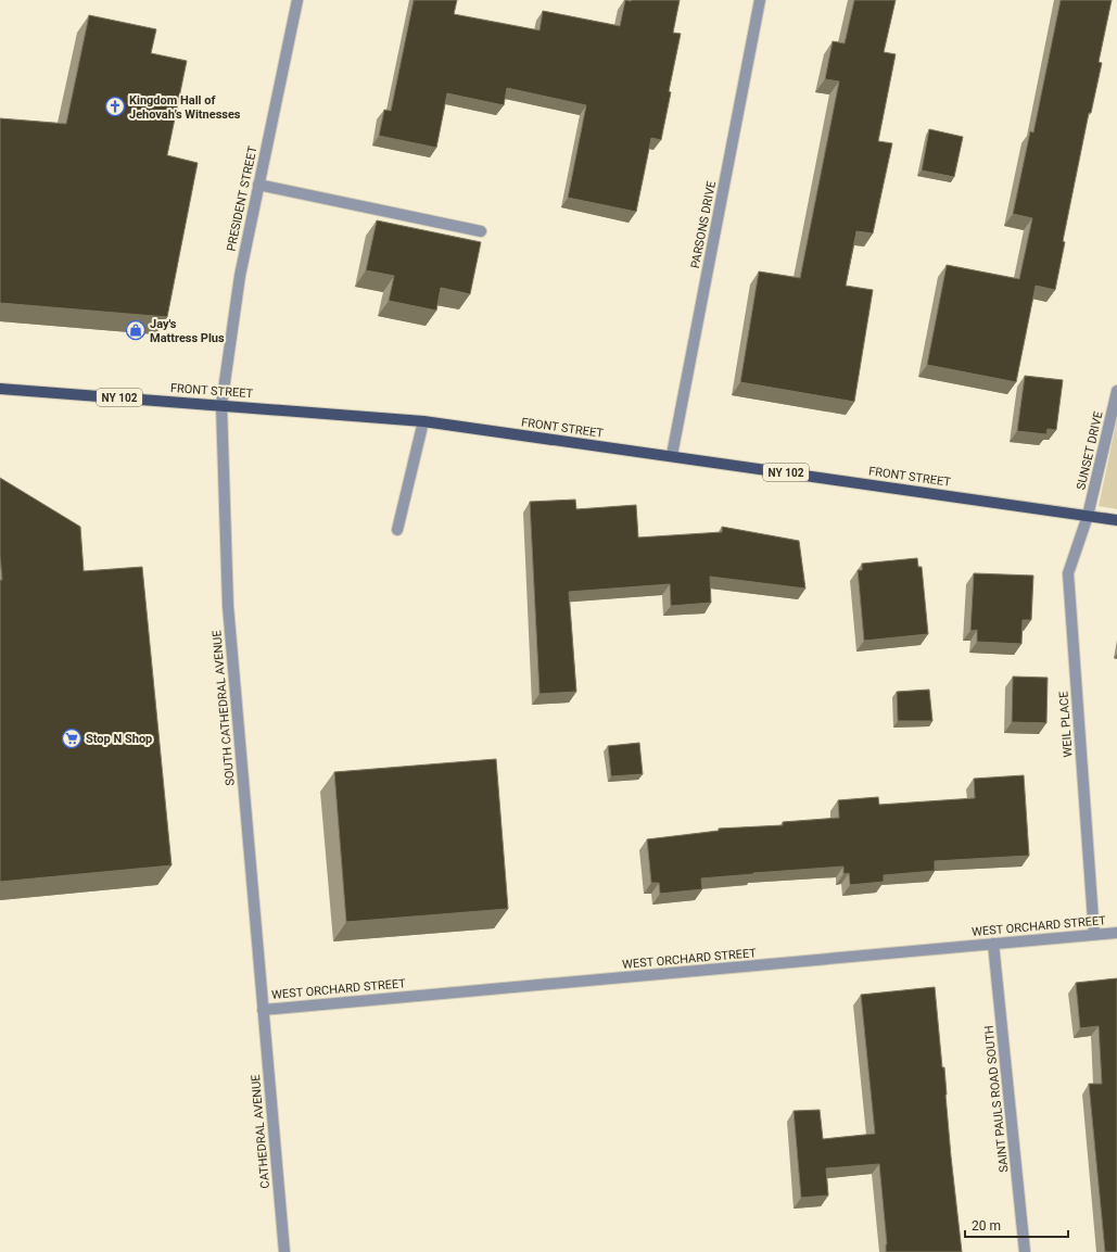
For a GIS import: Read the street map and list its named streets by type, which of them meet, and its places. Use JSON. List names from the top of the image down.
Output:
{
  "streets": {
    "main road": ["FRONT STREET", "NY 102"],
    "street": [
      "PRESIDENT STREET",
      "PARSONS DRIVE",
      "SUNSET DRIVE",
      "SOUTH CATHEDRAL AVENUE",
      "WEIL PLACE",
      "WEST ORCHARD STREET",
      "SAINT PAULS ROAD SOUTH",
      "CATHEDRAL AVENUE"
    ]
  },
  "crossings": [
    ["PRESIDENT STREET", "FRONT STREET"],
    ["PRESIDENT STREET", "SOUTH CATHEDRAL AVENUE"],
    ["PARSONS DRIVE", "FRONT STREET"],
    ["FRONT STREET", "SUNSET DRIVE"],
    ["FRONT STREET", "SOUTH CATHEDRAL AVENUE"],
    ["FRONT STREET", "WEIL PLACE"],
    ["SUNSET DRIVE", "WEIL PLACE"],
    ["SOUTH CATHEDRAL AVENUE", "WEST ORCHARD STREET"],
    ["SOUTH CATHEDRAL AVENUE", "CATHEDRAL AVENUE"],
    ["WEIL PLACE", "WEST ORCHARD STREET"],
    ["WEST ORCHARD STREET", "SAINT PAULS ROAD SOUTH"],
    ["WEST ORCHARD STREET", "CATHEDRAL AVENUE"]
  ],
  "places": {
    "church": ["Kingdom Hall of Jehovah’s Witnesses"],
    "shop": ["Jay's Mattress Plus"],
    "supermarket": ["Stop N Shop"]
  },
  "scale_bar": "20 m"
}
